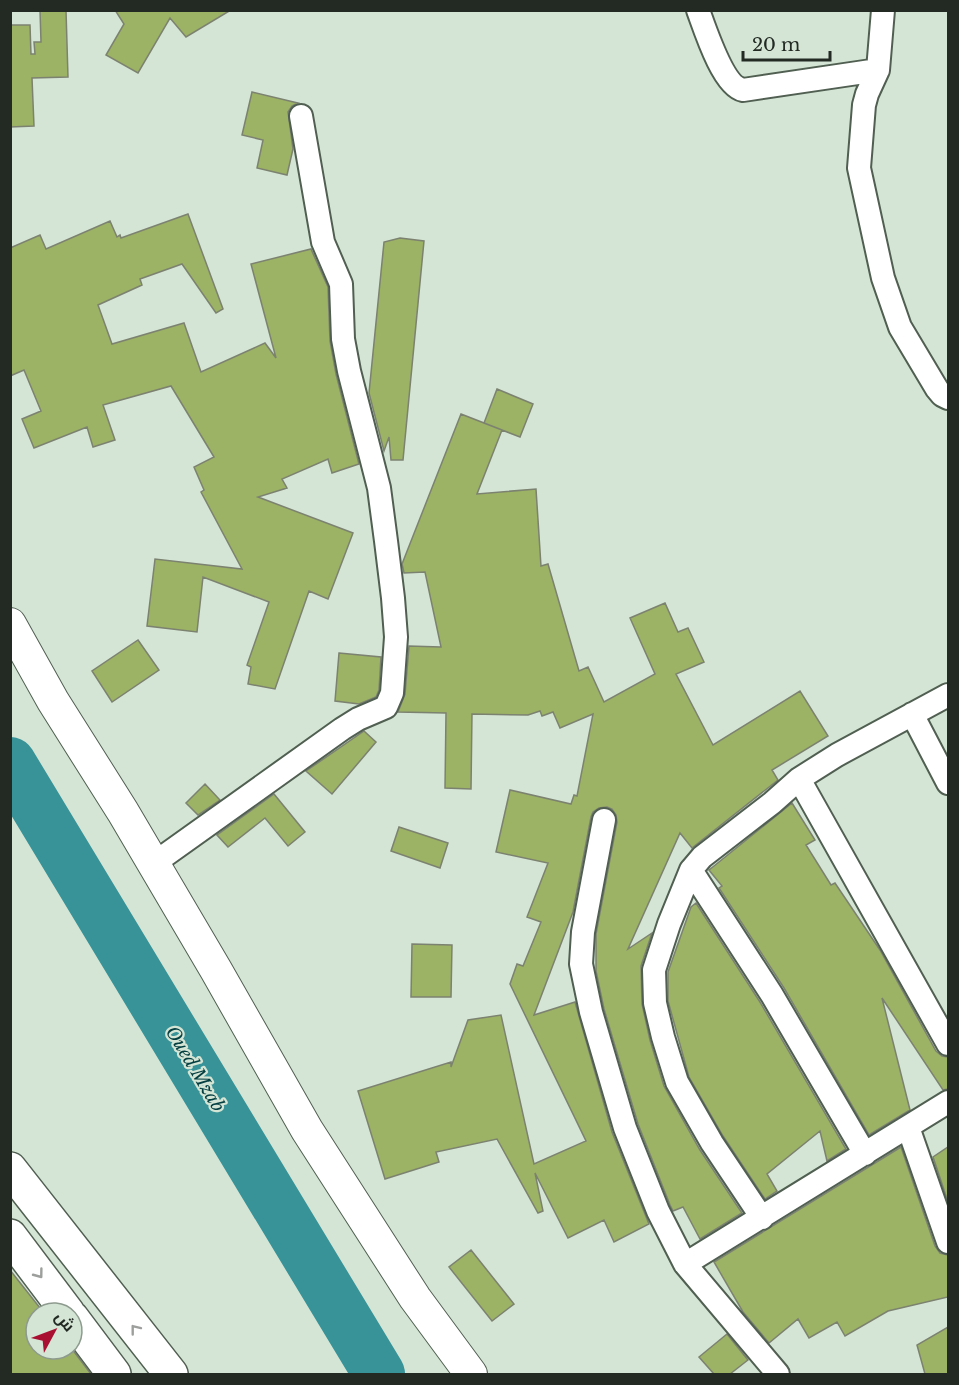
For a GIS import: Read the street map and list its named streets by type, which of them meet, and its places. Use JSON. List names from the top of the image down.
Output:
{
  "water": ["Oued Mzab"],
  "scale_bar": "20 m",
  "north": "top right"
}
